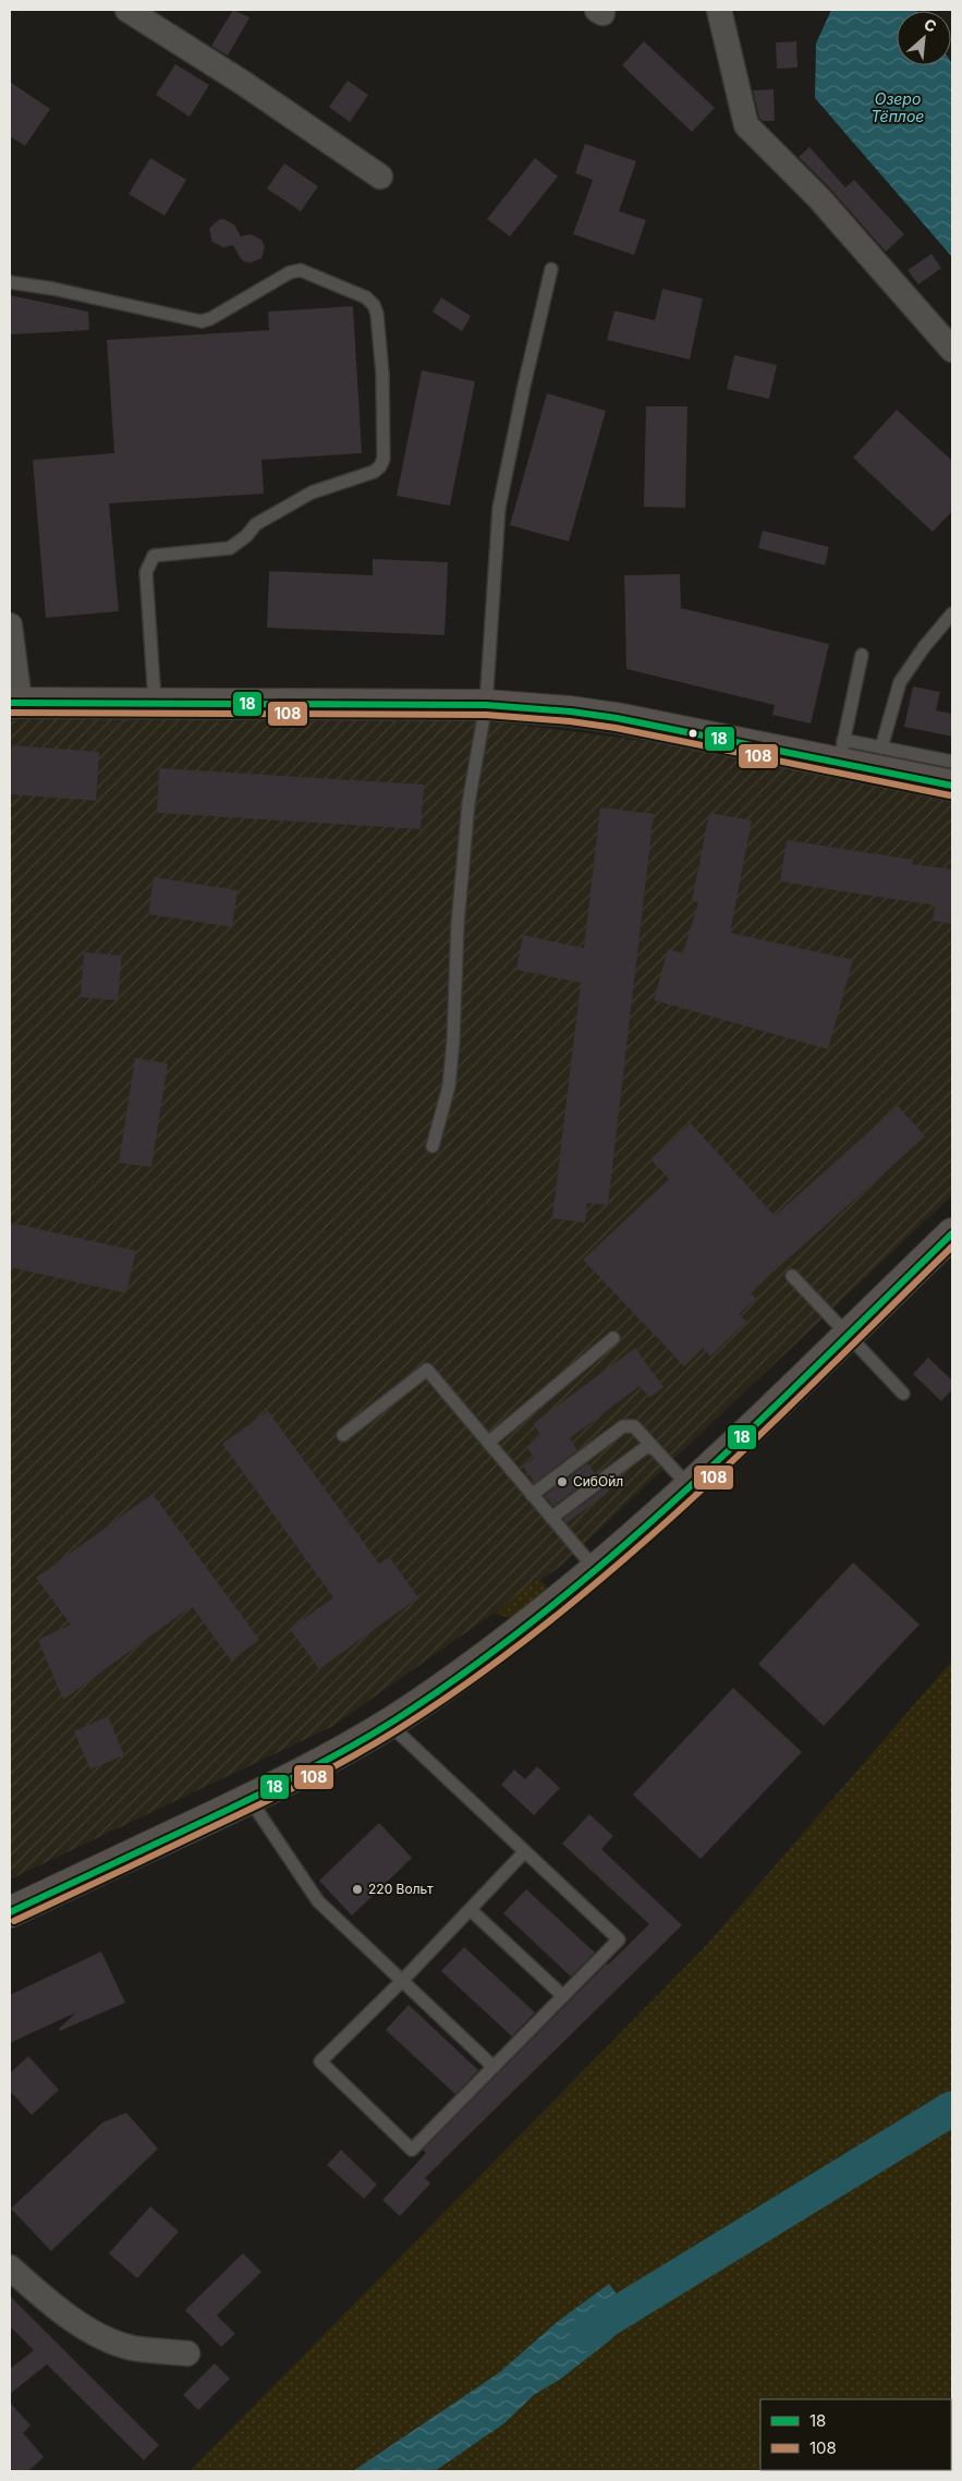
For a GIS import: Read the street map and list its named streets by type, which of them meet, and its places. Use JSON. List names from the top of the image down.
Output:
{
  "water": ["Озеро Тёплое"],
  "places": ["СибОйл", "220 Вольт"],
  "lines": ["transit line 18", "transit line 108"],
  "legend": ["18", "108"],
  "north": "top right"
}
